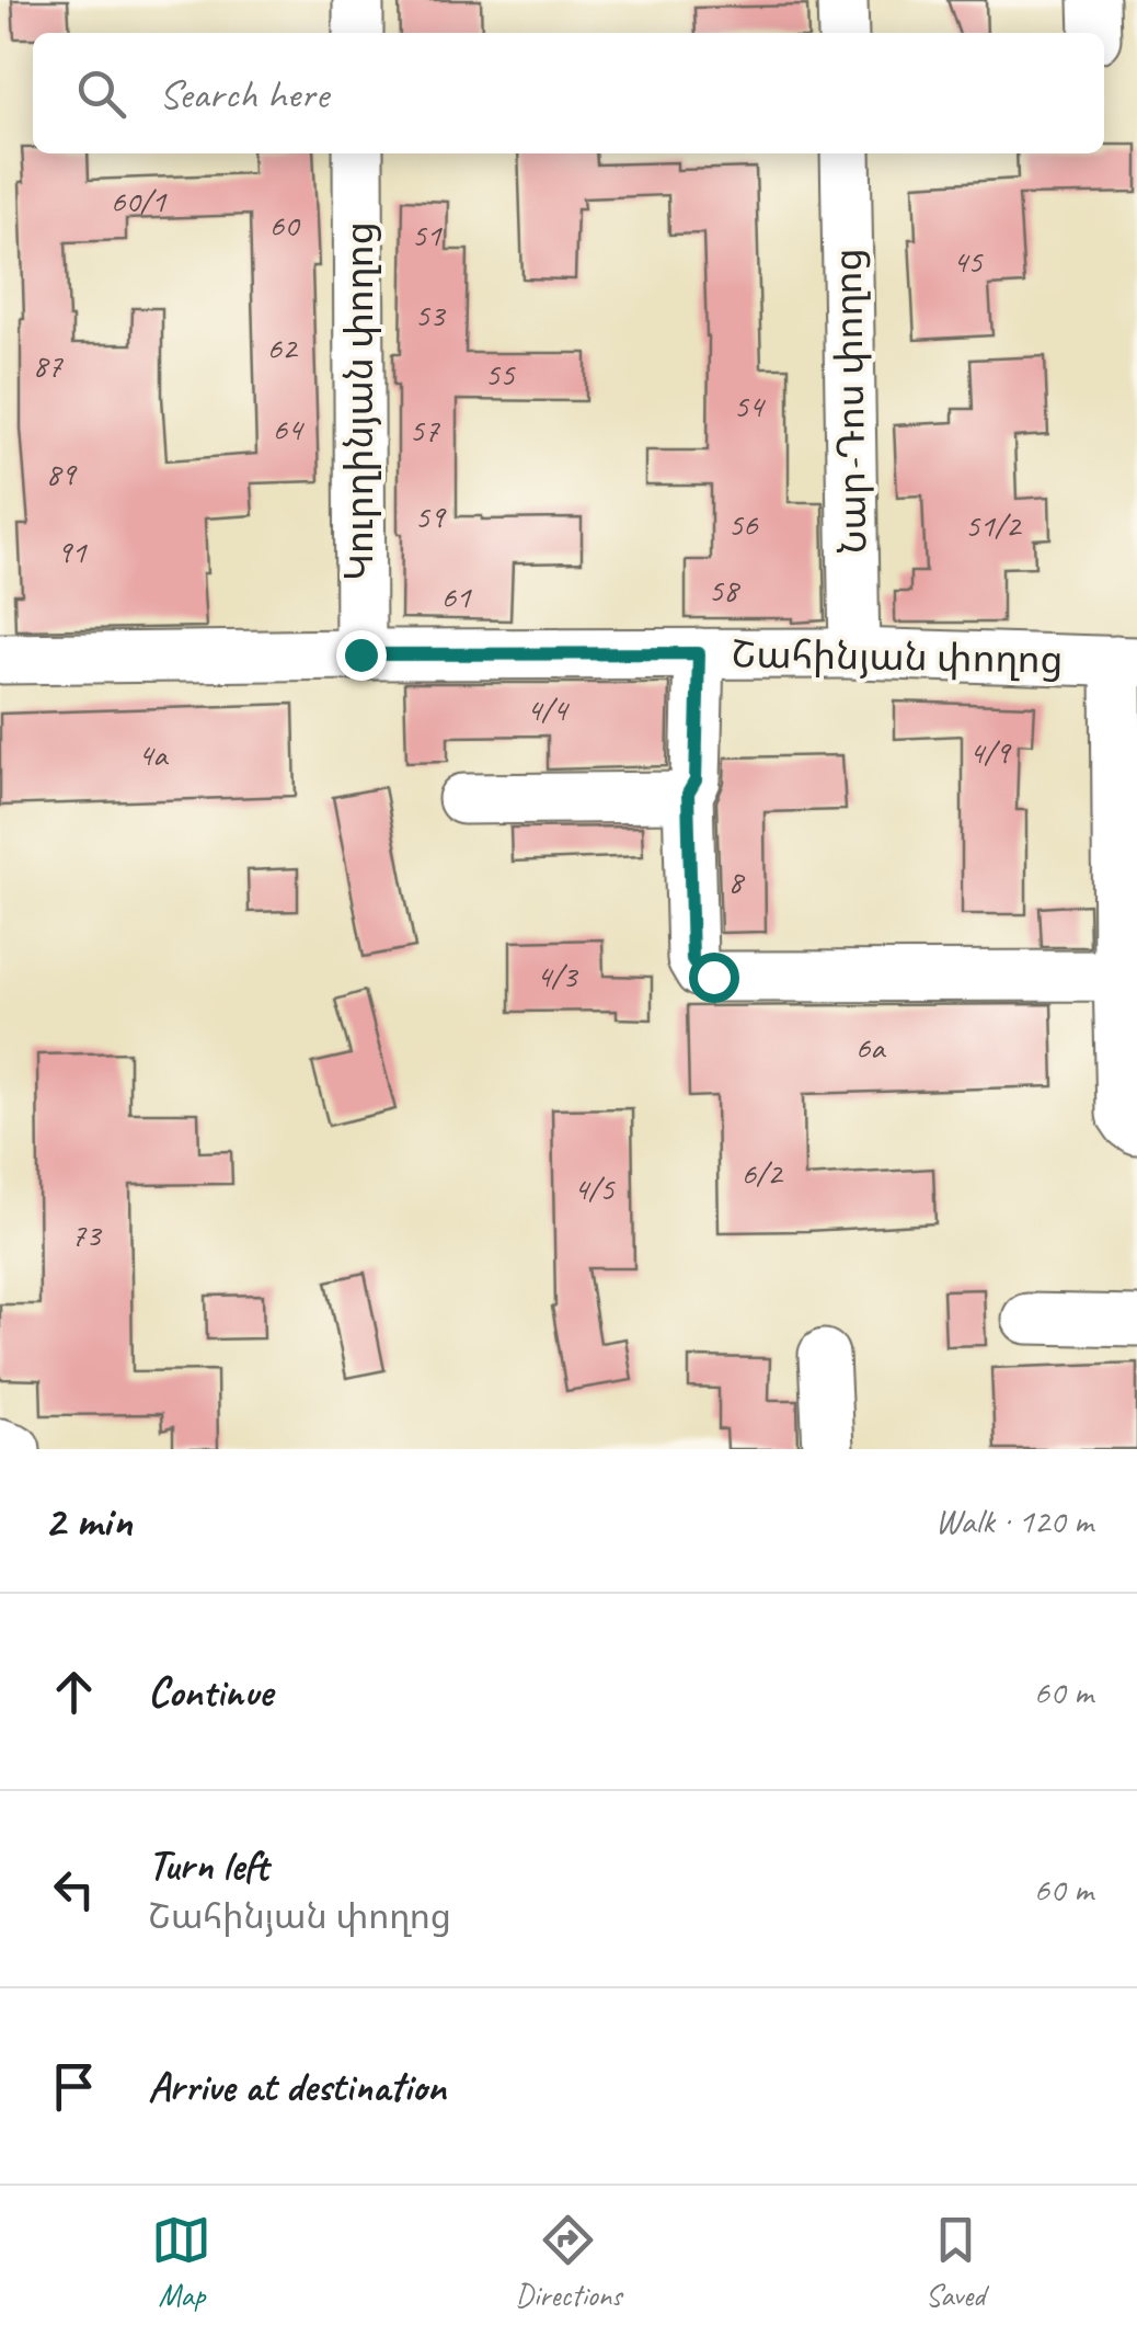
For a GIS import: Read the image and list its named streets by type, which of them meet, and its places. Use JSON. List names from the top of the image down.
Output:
{
  "streets": {
    "street": ["Կուրղինյան փողոց", "Նար-Դոս փողոց", "Շահինյան փողոց"]
  },
  "crossings": [
    ["Կուրղինյան փողոց", "Շահինյան փողոց"],
    ["Նար-Դոս փողոց", "Շահինյան փողոց"]
  ],
  "house_numbers": [
    "60/1",
    "60",
    "51",
    "45",
    "53",
    "62",
    "87",
    "55",
    "54",
    "64",
    "57",
    "89",
    "59",
    "56",
    "51/2",
    "91",
    "58",
    "61",
    "4/4",
    "4/9",
    "4a",
    "8",
    "4/3",
    "6a",
    "6/2",
    "4/5",
    "73"
  ],
  "page": {
    "search": "Search here",
    "heading": ["2 min", "Walk · 120 m"],
    "list": [
      ["Continue", "60 m"],
      ["Turn left", "Շահինյան փողոց", "60 m"],
      "Arrive at destination"
    ],
    "nav": ["Map", "Directions", "Saved"]
  }
}
